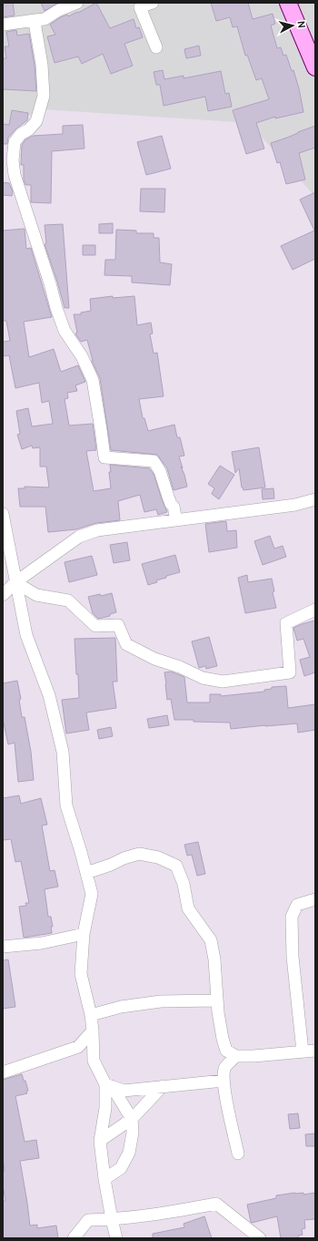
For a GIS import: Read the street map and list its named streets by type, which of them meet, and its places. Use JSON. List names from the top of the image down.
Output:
{
  "north": "right"
}
